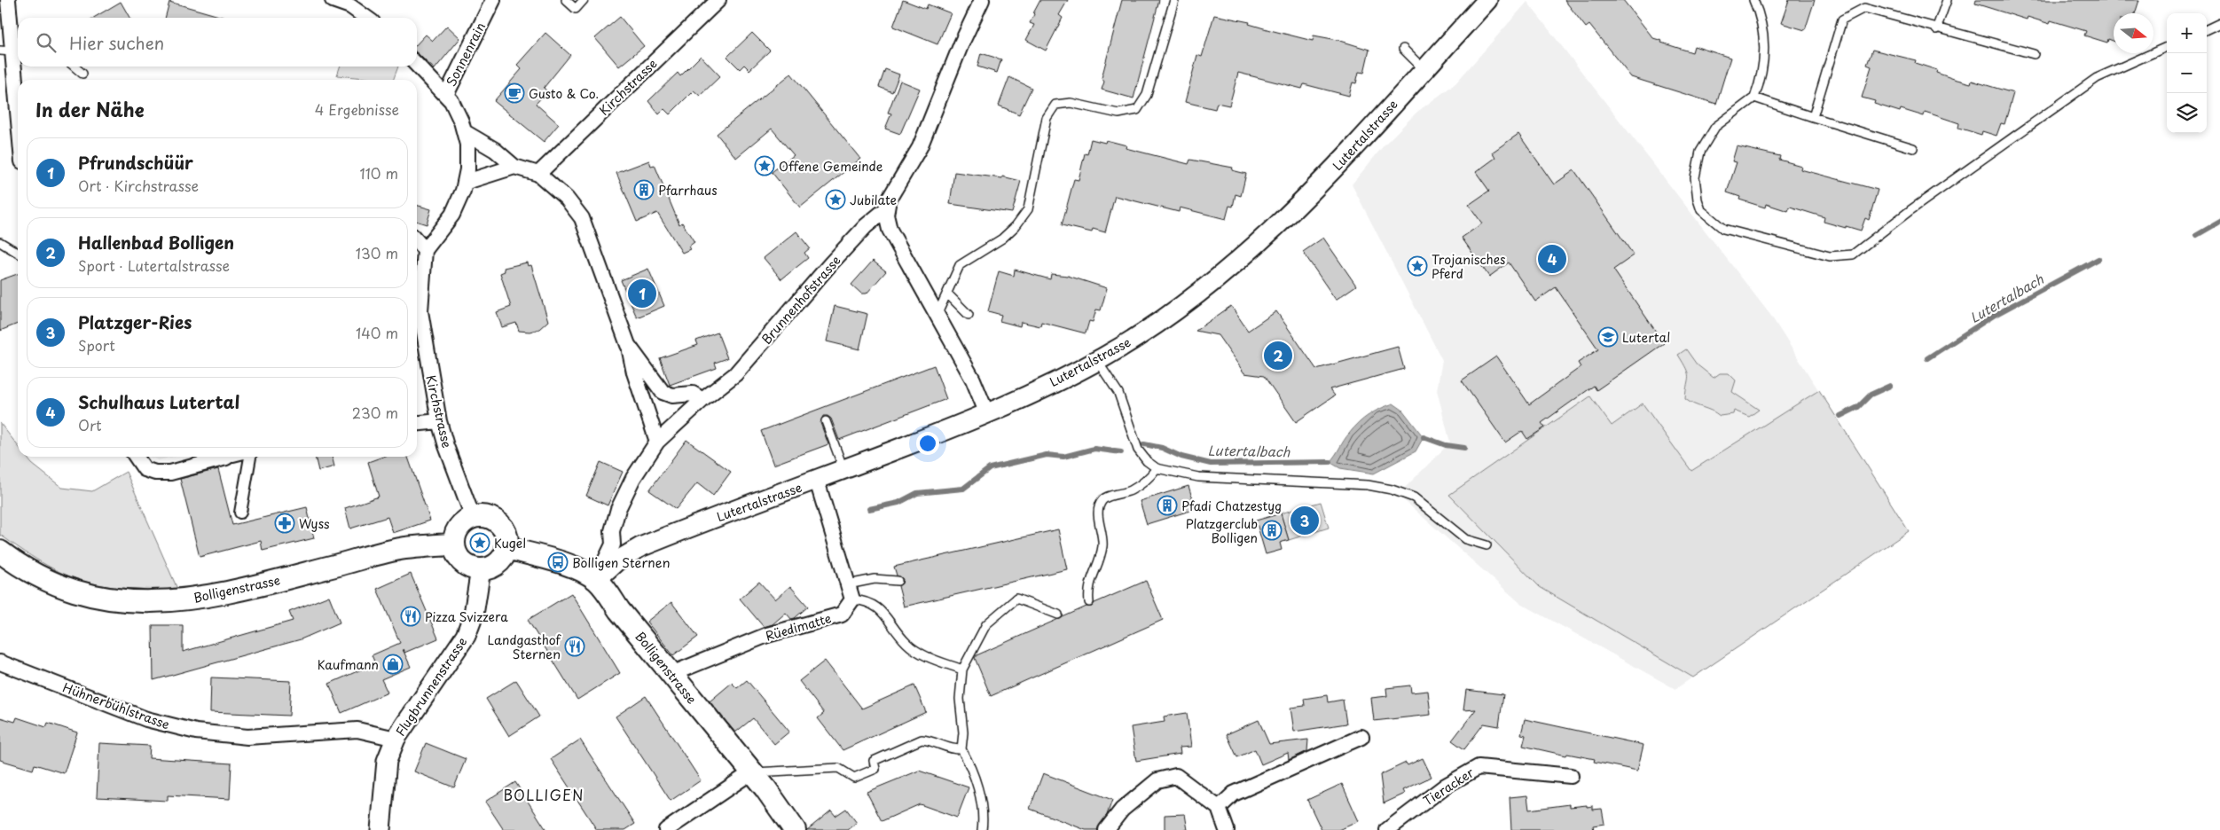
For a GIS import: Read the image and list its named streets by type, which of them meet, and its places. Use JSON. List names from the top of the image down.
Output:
{
  "streets": {
    "main road": ["Bolligenstrasse"],
    "street": [
      "Sonnenrain",
      "Kirchstrasse",
      "Lutertalstrasse",
      "Brunnenhofstrasse",
      "Rüedimatte",
      "Flugbrunnenstrasse",
      "Hühnerbühlstrasse",
      "Tieracker"
    ]
  },
  "crossings": [
    ["Kirchstrasse", "Bolligenstrasse"],
    ["Kirchstrasse", "Flugbrunnenstrasse"],
    ["Lutertalstrasse", "Brunnenhofstrasse"],
    ["Lutertalstrasse", "Bolligenstrasse"],
    ["Brunnenhofstrasse", "Bolligenstrasse"],
    ["Bolligenstrasse", "Rüedimatte"],
    ["Bolligenstrasse", "Flugbrunnenstrasse"],
    ["Flugbrunnenstrasse", "Hühnerbühlstrasse"]
  ],
  "districts": ["BOLLIGEN"],
  "water": ["Lutertalbach"],
  "places": {
    "cafe": ["Gusto & Co."],
    "place": [
      "Offene Gemeinde",
      "Jubilate",
      "Trojanisches Pferd",
      "Kugel"
    ],
    "building": ["Pfarrhaus", "Pfadi Chatzestyg", "Platzgerclub Bolligen"],
    "school or university": ["Lutertal"],
    "pharmacy": ["Wyss"],
    "bus stop": ["Bolligen Sternen"],
    "restaurant": ["Pizza Svizzera", "Landgasthof Sternen"],
    "shop": ["Kaufmann"]
  },
  "north": "right",
  "page": {
    "map_buttons": ["+", "−"],
    "search": "Hier suchen",
    "heading": ["In der Nähe", "4 Ergebnisse"],
    "list": [
      {
        "mark": "1",
        "name": "Pfrundschüür",
        "note": "Ort · Kirchstrasse",
        "value": "110 m"
      },
      {
        "mark": "2",
        "name": "Hallenbad Bolligen",
        "note": "Sport · Lutertalstrasse",
        "value": "130 m"
      },
      {
        "mark": "3",
        "name": "Platzger-Ries",
        "note": "Sport",
        "value": "140 m"
      },
      {
        "mark": "4",
        "name": "Schulhaus Lutertal",
        "note": "Ort",
        "value": "230 m"
      }
    ],
    "pins": [
      "4",
      "1",
      "2",
      "3"
    ]
  }
}
